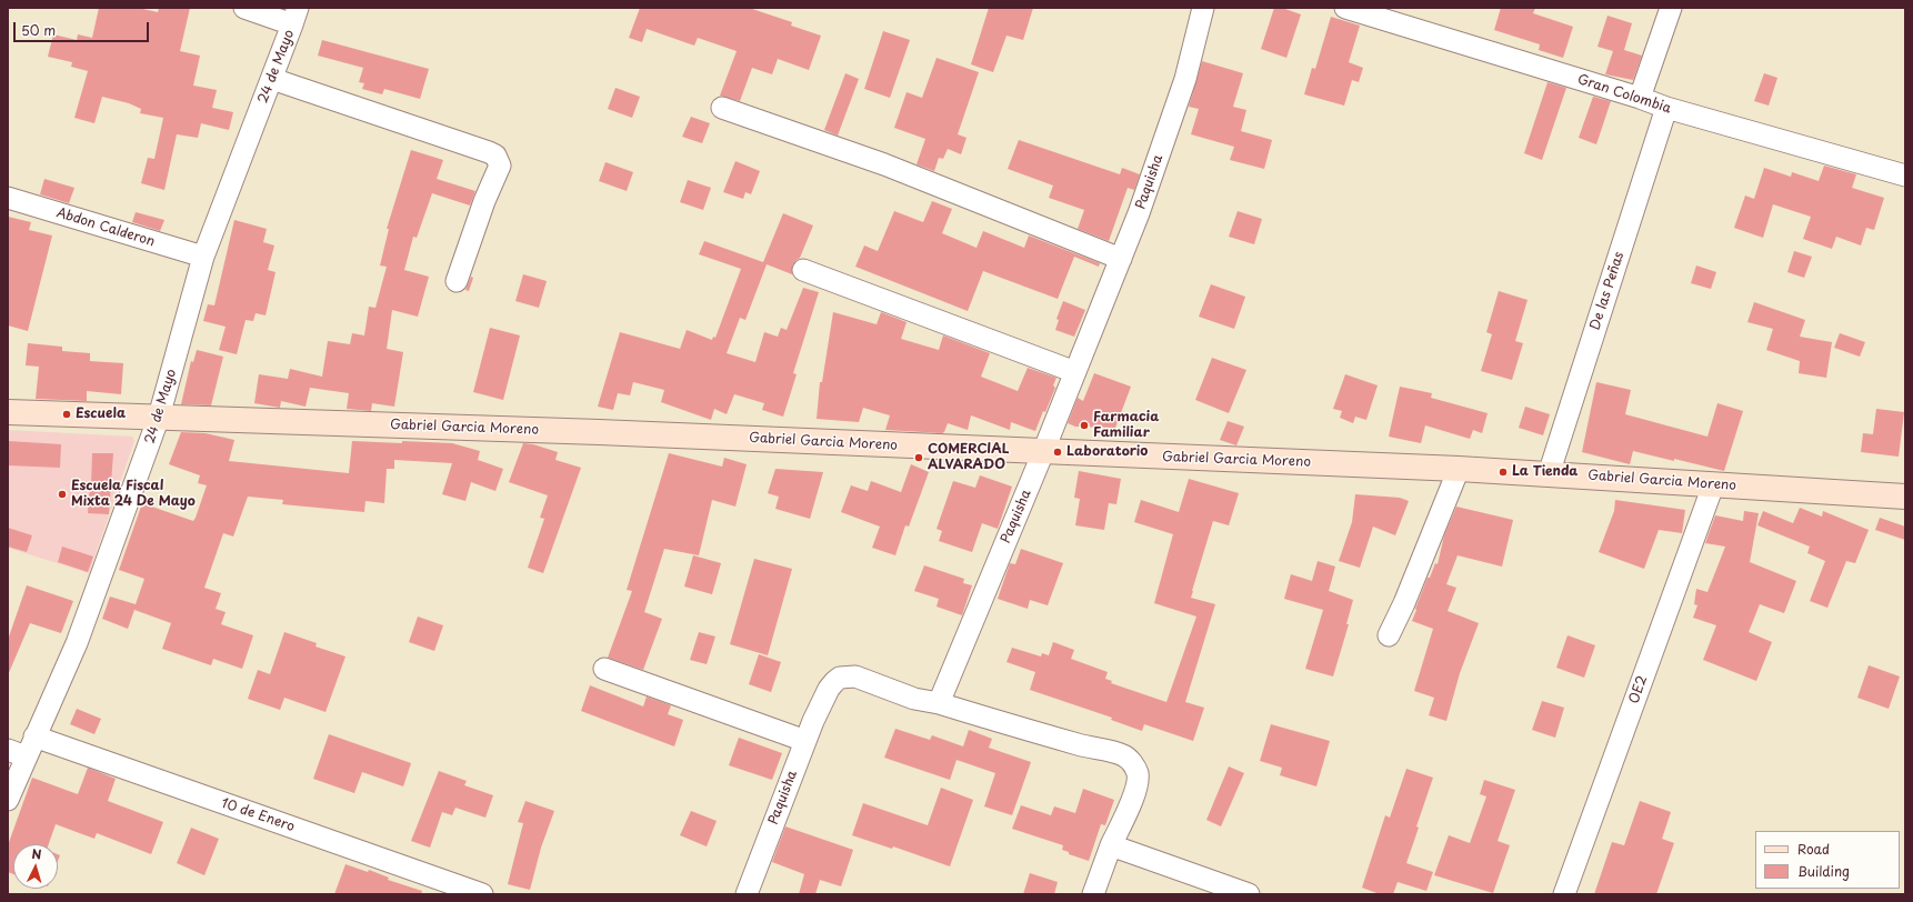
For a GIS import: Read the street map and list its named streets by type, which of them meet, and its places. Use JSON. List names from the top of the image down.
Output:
{
  "streets": {
    "street": [
      "24 de Mayo",
      "Gran Colombia",
      "Paquisha",
      "Abdon Calderon",
      "De las Peñas",
      "Gabriel Garcia Moreno",
      "OE2",
      "10 de Enero"
    ]
  },
  "crossings": [
    ["24 de Mayo", "Abdon Calderon"],
    ["24 de Mayo", "Gabriel Garcia Moreno"],
    ["24 de Mayo", "10 de Enero"],
    ["Gran Colombia", "De las Peñas"],
    ["Paquisha", "Gabriel Garcia Moreno"],
    ["De las Peñas", "Gabriel Garcia Moreno"],
    ["Gabriel Garcia Moreno", "OE2"]
  ],
  "places": [
    "Escuela",
    "Farmacia Familiar",
    "Laboratorio",
    "COMERCIAL ALVARADO",
    "La Tienda",
    "Escuela Fiscal Mixta 24 De Mayo"
  ],
  "legend": ["Road", "Building"],
  "scale_bar": "50 m",
  "north": "top"
}
